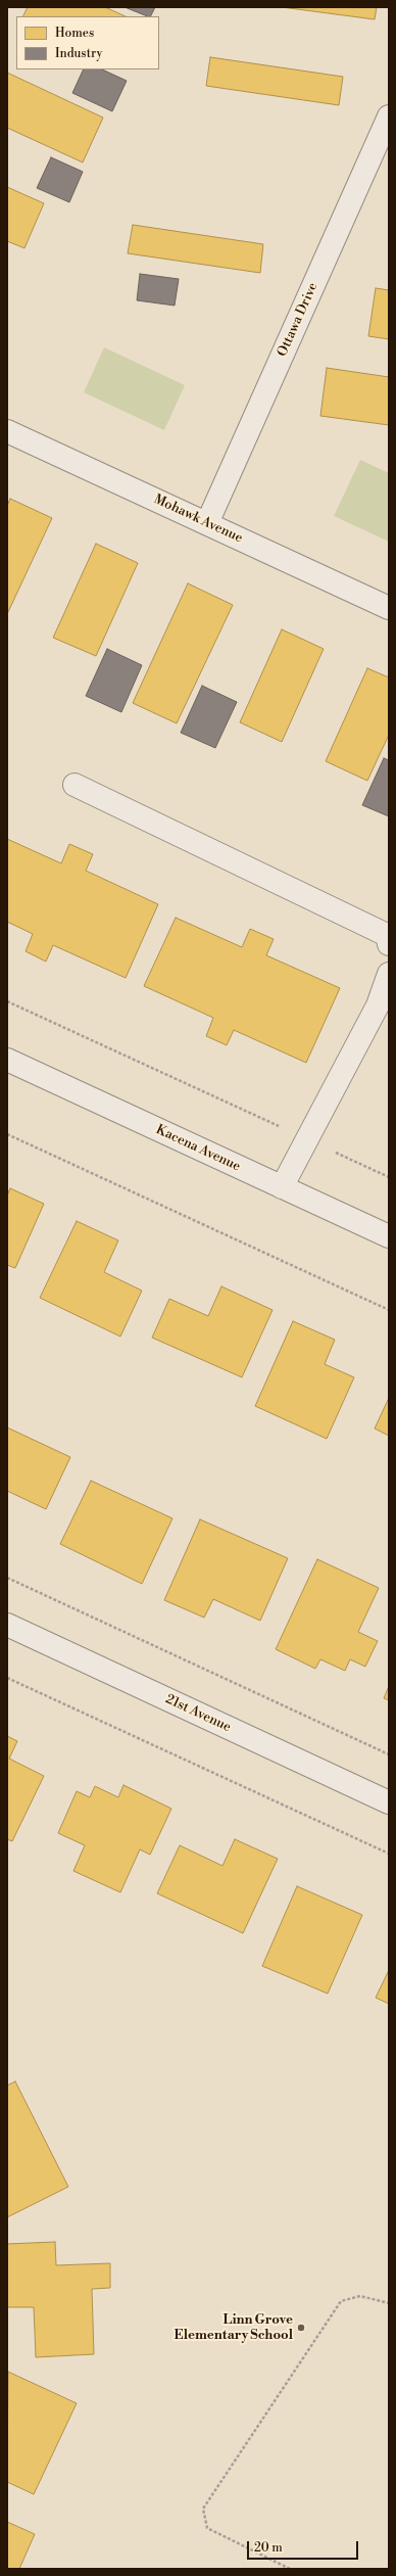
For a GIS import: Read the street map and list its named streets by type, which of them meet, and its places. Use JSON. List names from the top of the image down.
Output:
{
  "streets": {
    "street": [
      "Ottawa Drive",
      "Mohawk Avenue",
      "Kacena Avenue",
      "21st Avenue"
    ]
  },
  "crossings": [
    ["Ottawa Drive", "Mohawk Avenue"]
  ],
  "places": ["Linn Grove Elementary School"],
  "legend": ["Homes", "Industry"],
  "scale_bar": "20 m"
}
